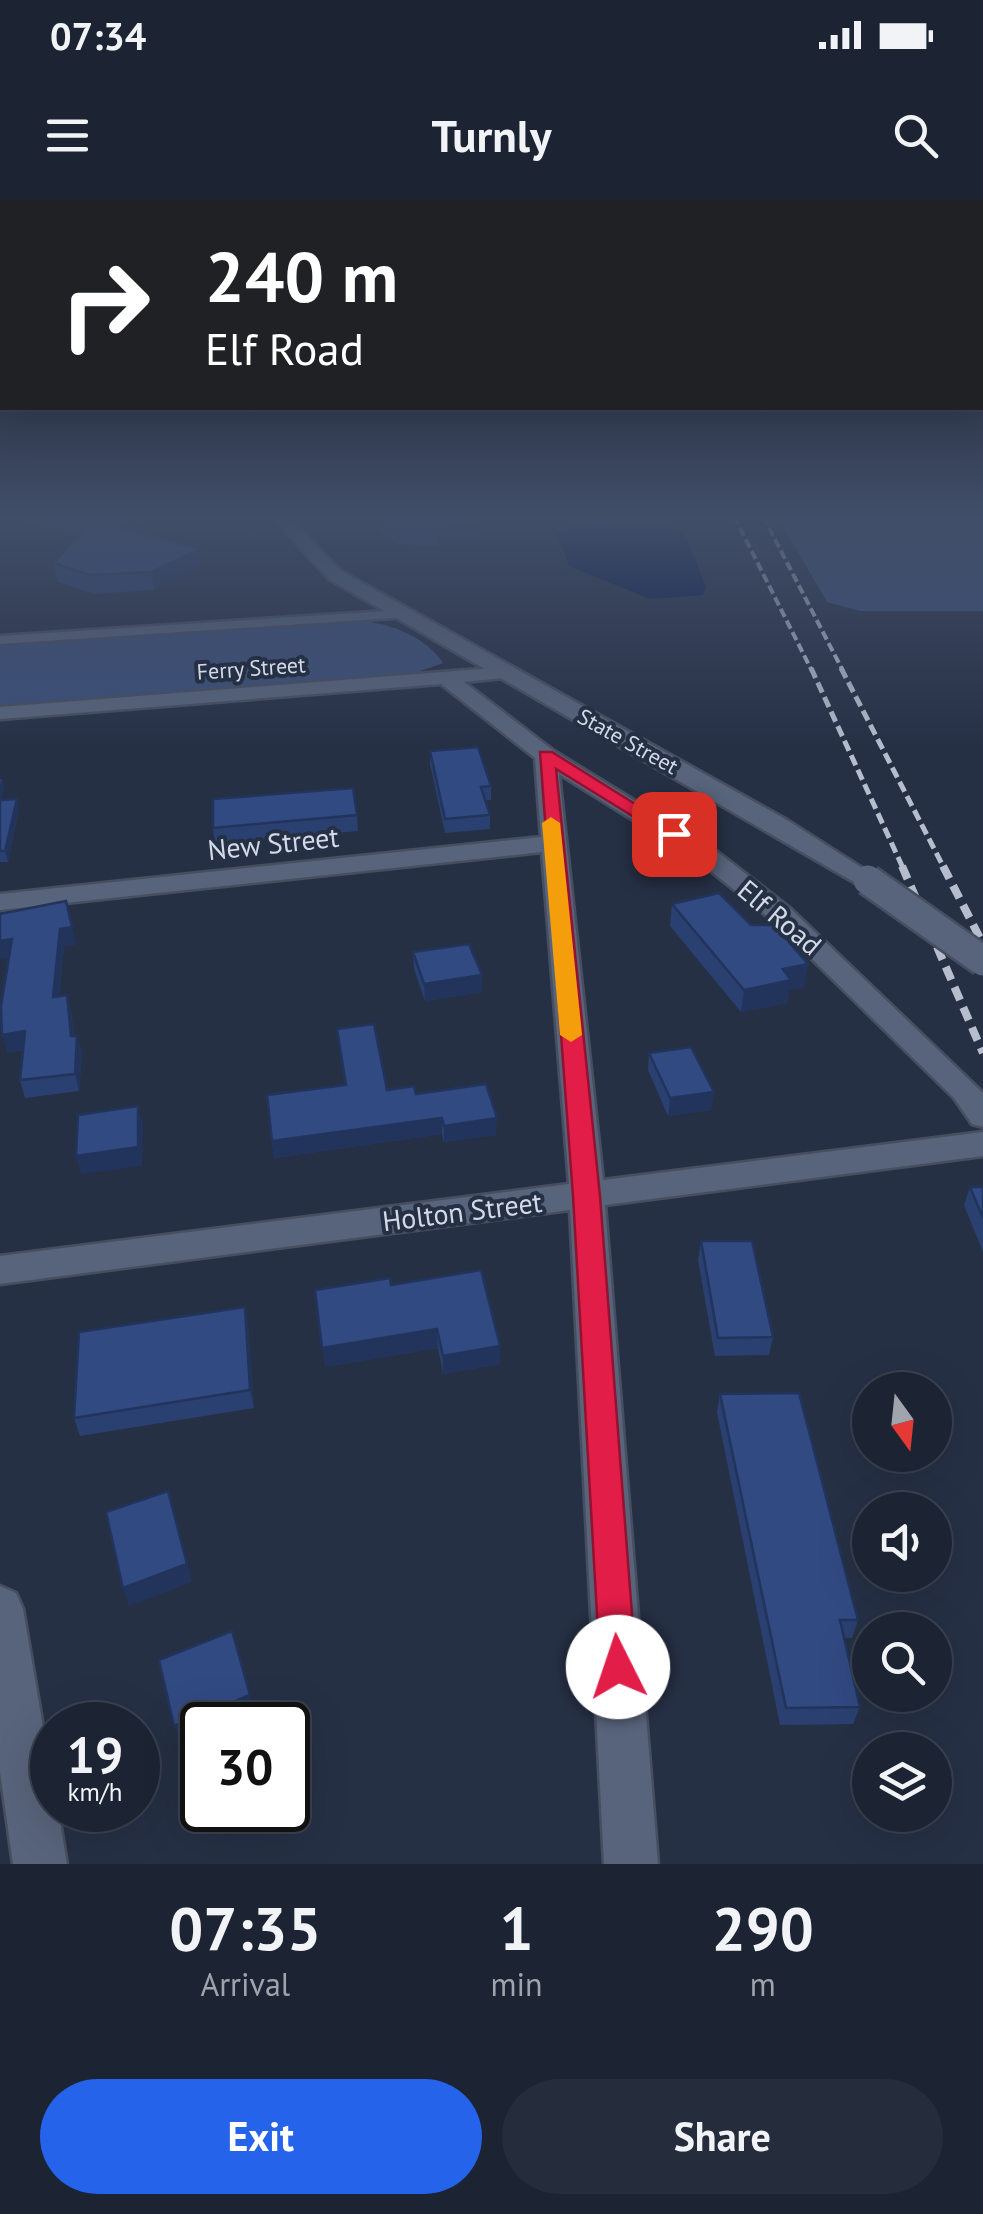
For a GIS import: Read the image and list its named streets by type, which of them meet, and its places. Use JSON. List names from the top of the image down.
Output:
{
  "streets": {
    "street": [
      "Ferry Street",
      "State Street",
      "New Street",
      "Elf Road",
      "Holton Street"
    ]
  },
  "crossings": [
    ["Ferry Street", "State Street"],
    ["Ferry Street", "Elf Road"]
  ],
  "north": "bottom",
  "page": {
    "status": "07:34",
    "header": "Turnly",
    "turn": ["240 m", "Elf Road"],
    "speed": "19 km/h",
    "limit": "30",
    "eta": [
      "07:35",
      "Arrival",
      "1",
      "min",
      "290",
      "m"
    ],
    "buttons": ["Exit", "Share"]
  }
}
